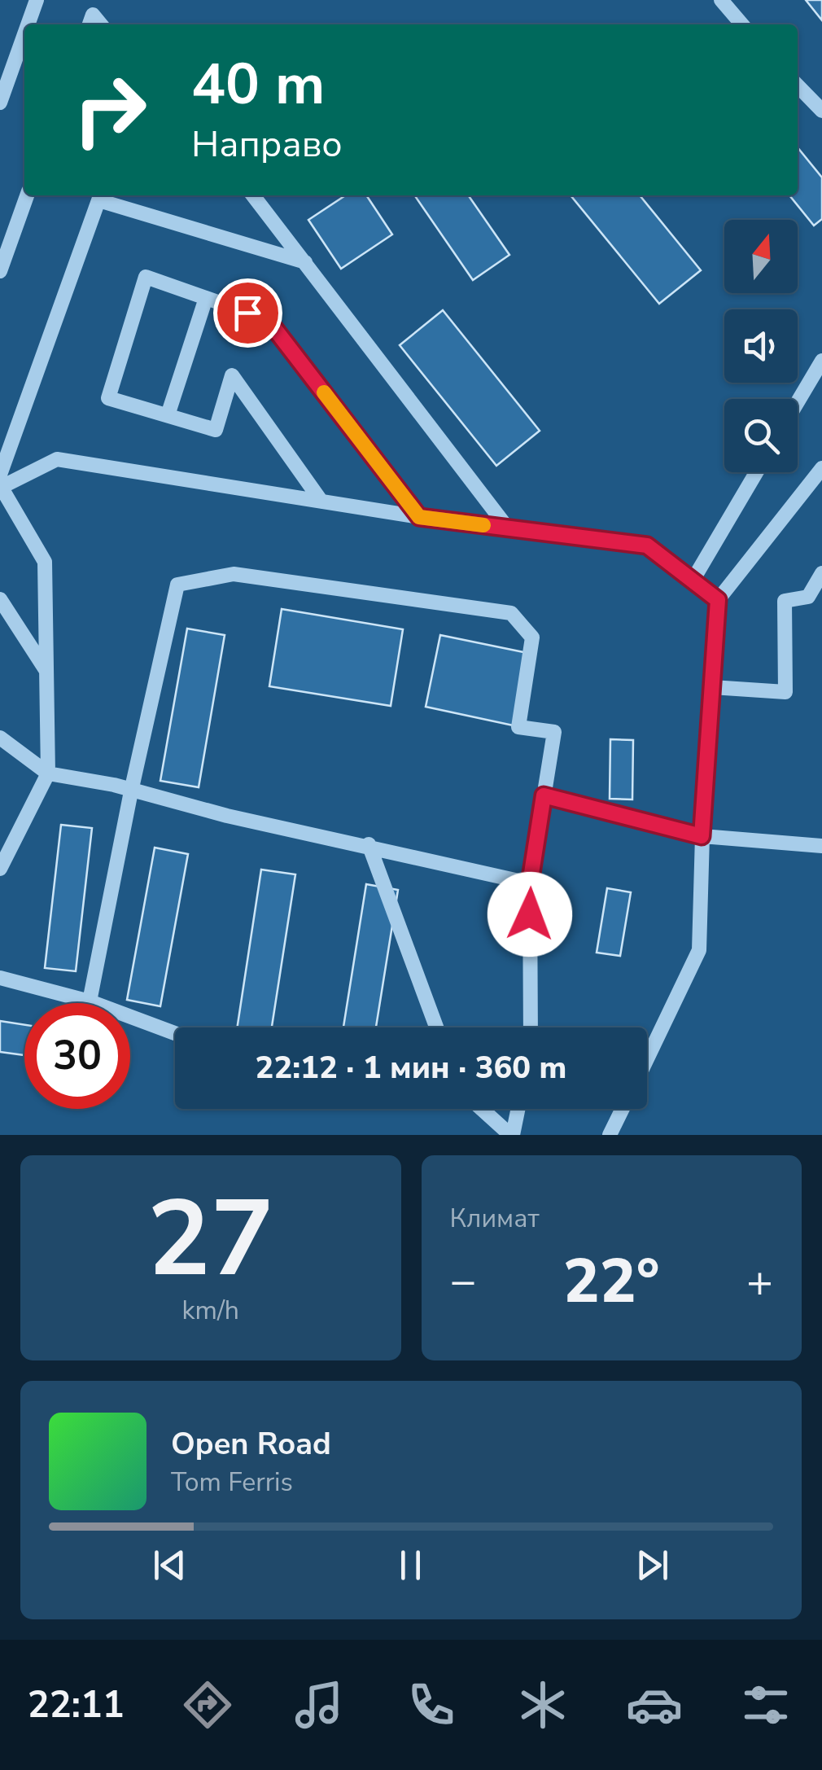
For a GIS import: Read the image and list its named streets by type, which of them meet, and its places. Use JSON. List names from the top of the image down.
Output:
{
  "north": "top",
  "page": {
    "turn": ["40 m", "Направо"],
    "limit": "30",
    "trip": "22:12 · 1 мин · 360 m",
    "tile": [
      ["27", "km/h"],
      "Климат"
    ],
    "heat": ["−", "22°", "+"],
    "song": ["Open Road", "Tom Ferris"],
    "tabs": "22:11"
  }
}
